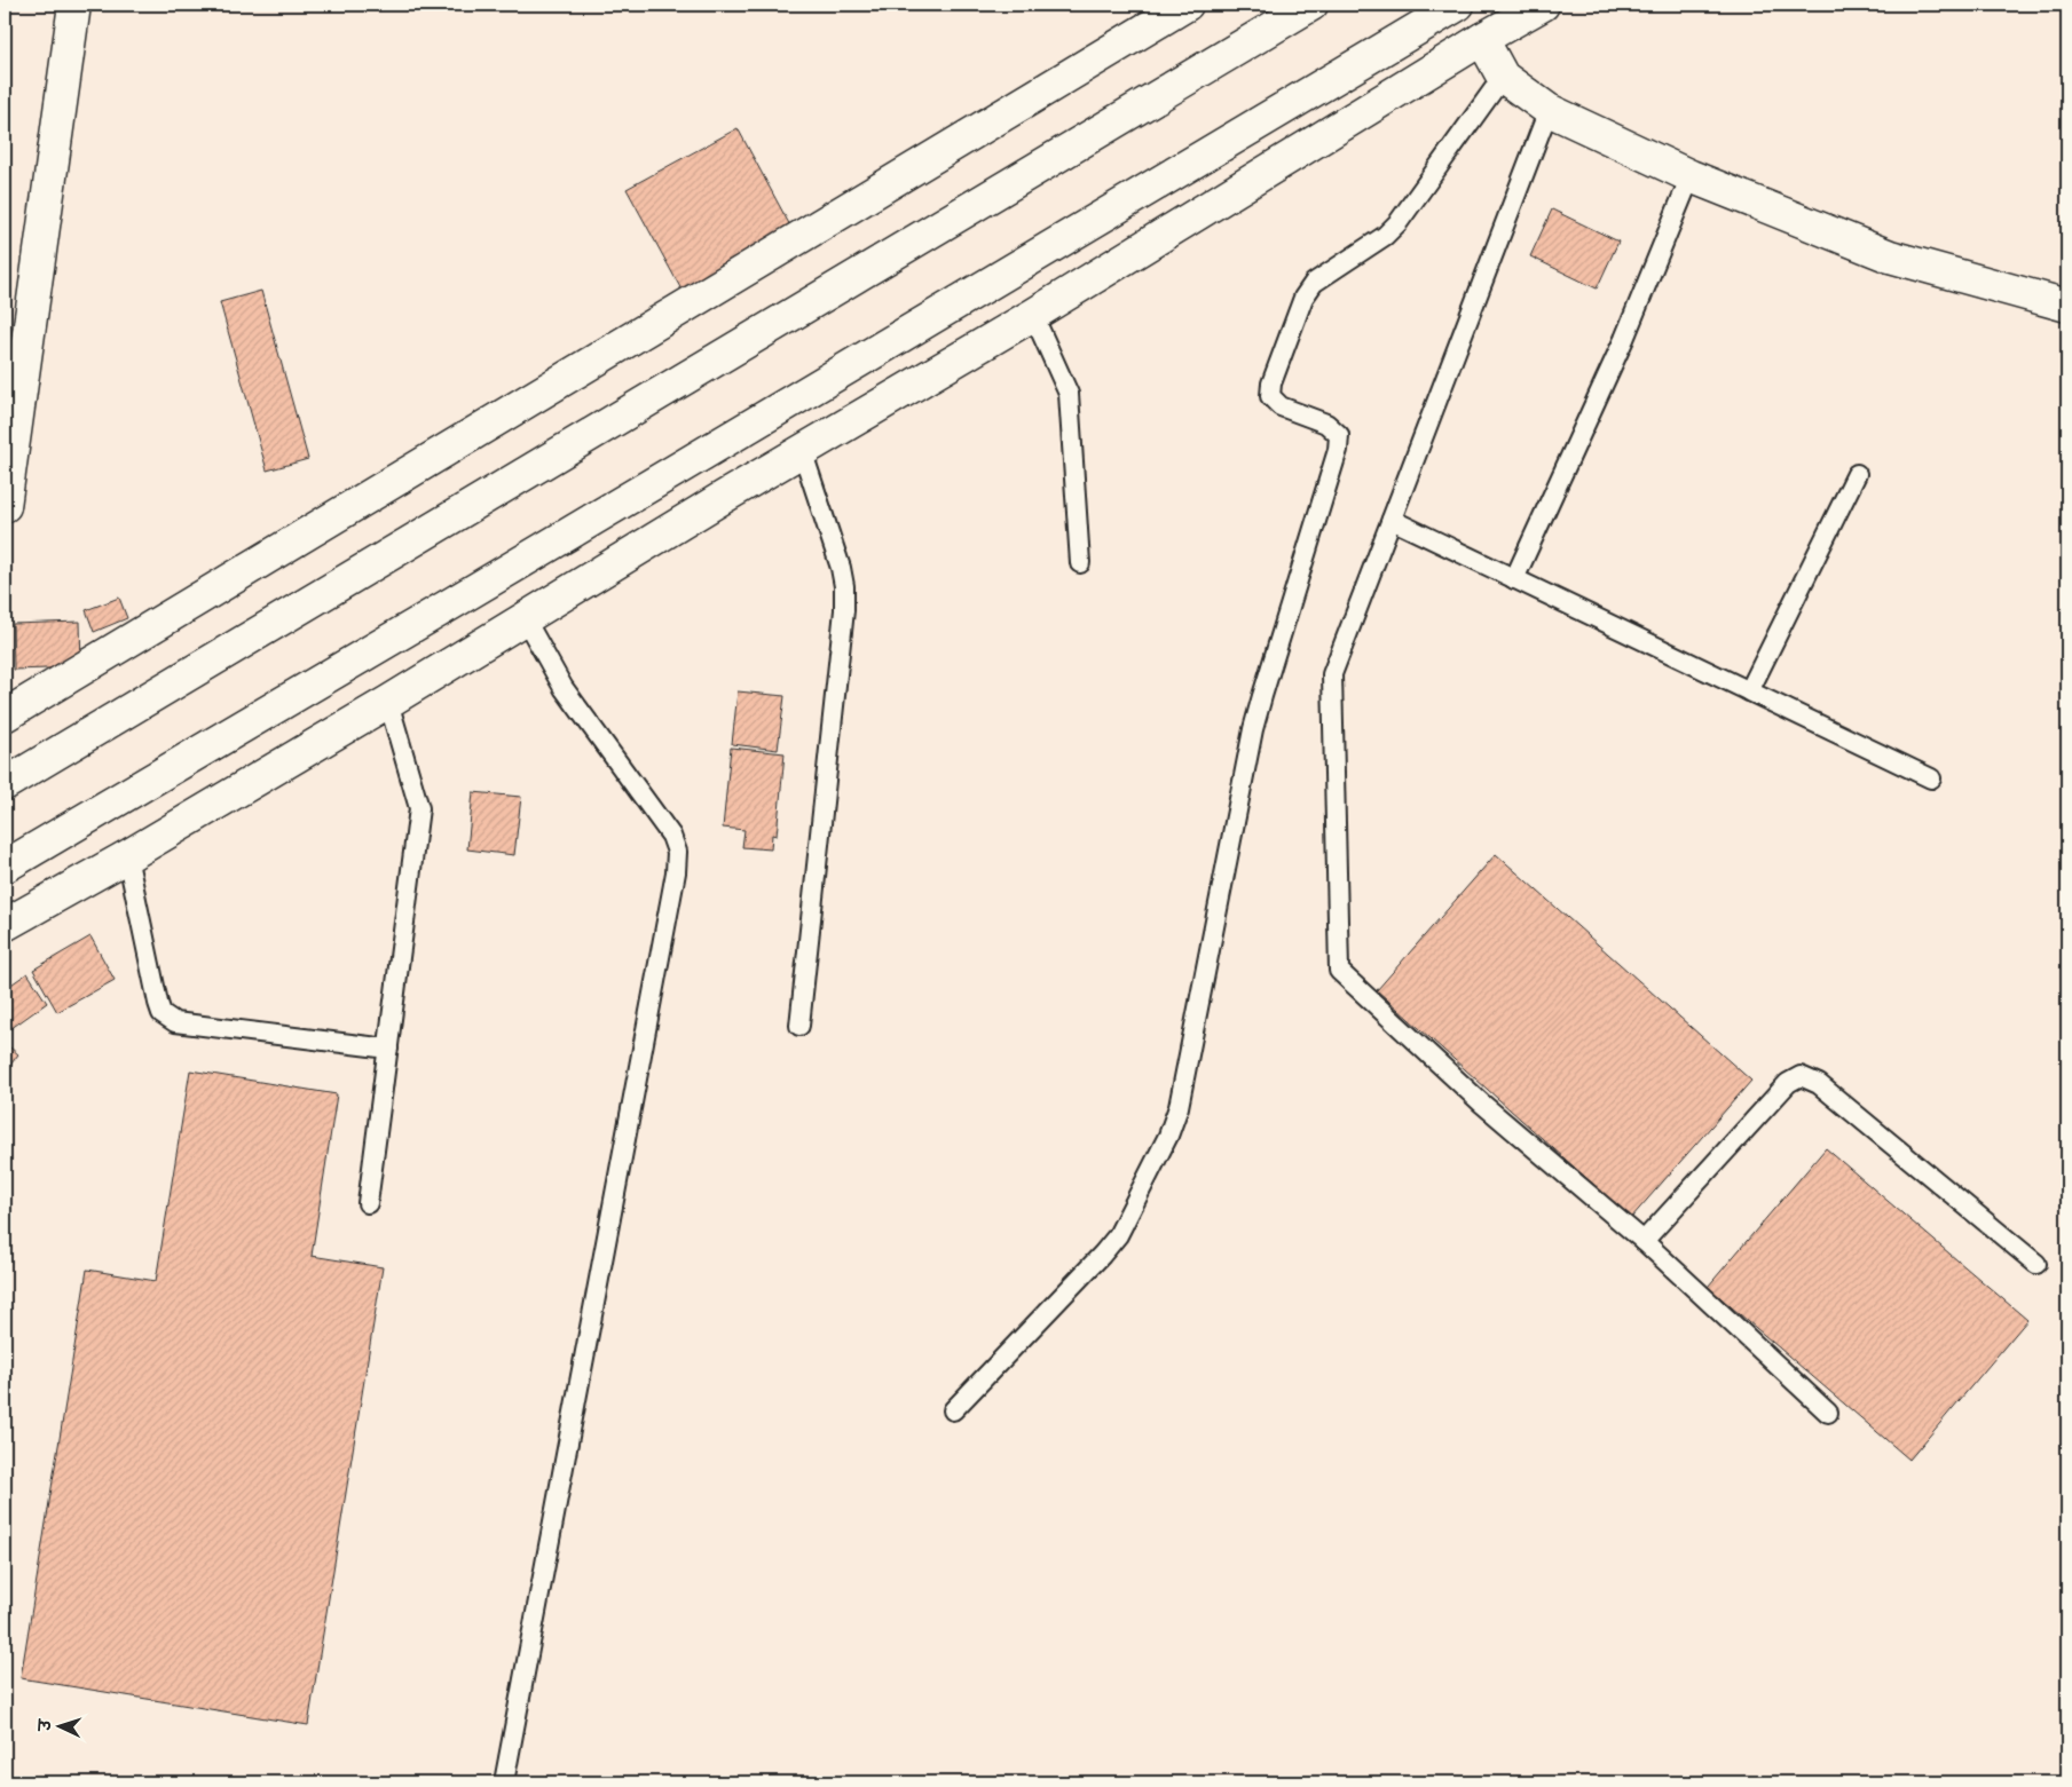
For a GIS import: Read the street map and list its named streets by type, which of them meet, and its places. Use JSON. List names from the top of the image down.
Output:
{
  "north": "left"
}
